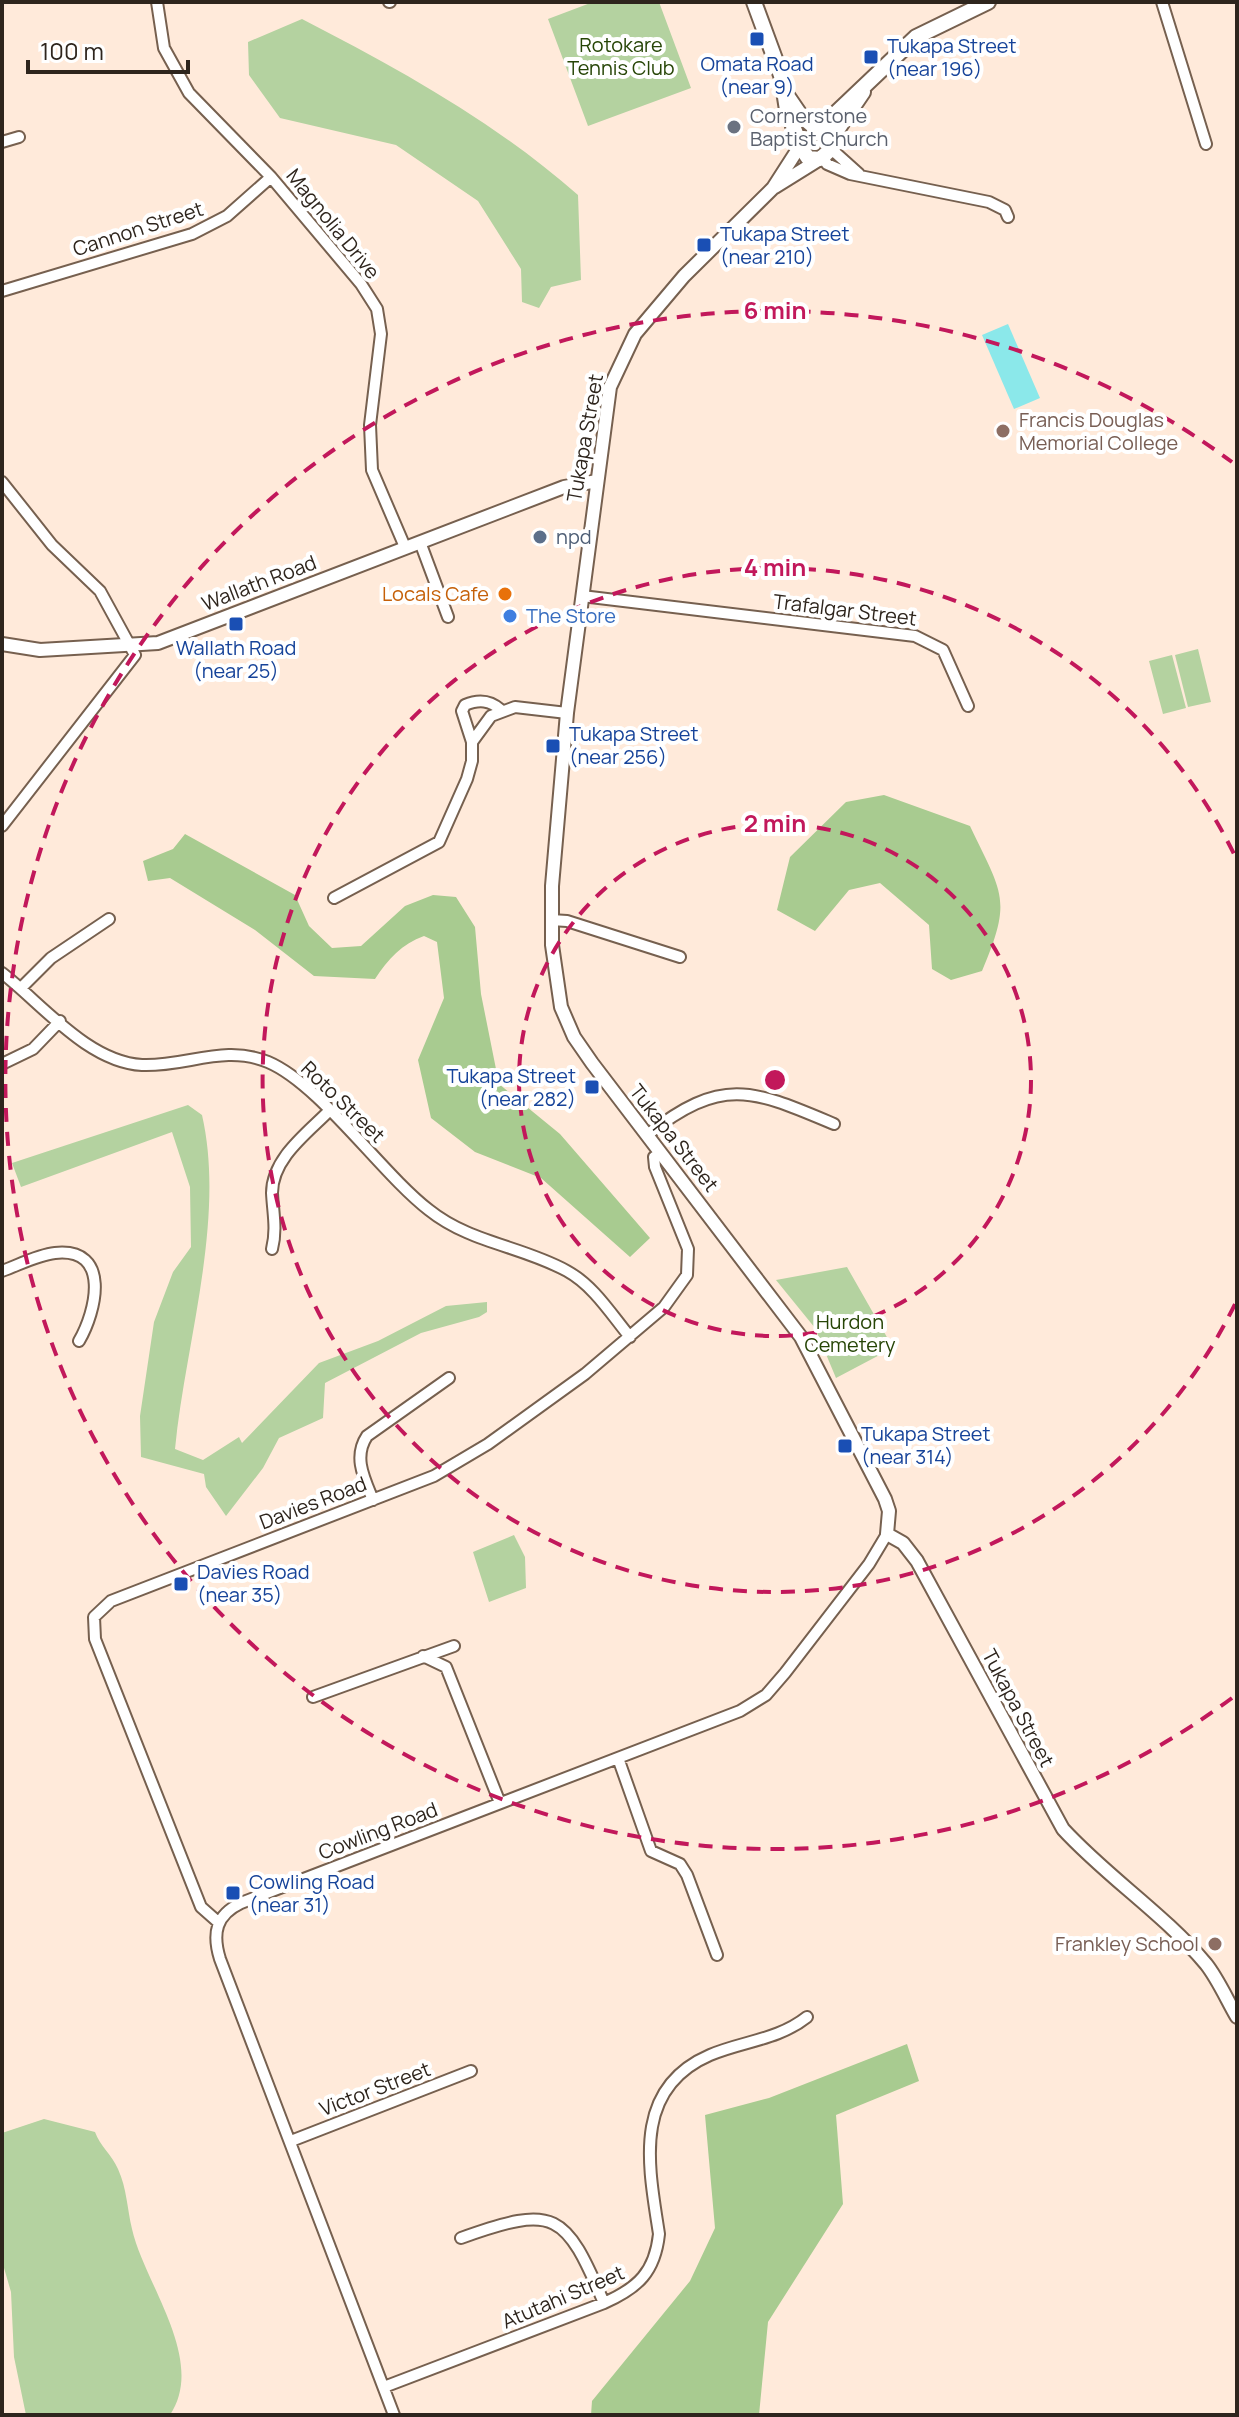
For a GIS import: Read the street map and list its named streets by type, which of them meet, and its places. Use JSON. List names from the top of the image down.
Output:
{
  "streets": {
    "main road": ["Tukapa Street"],
    "street": [
      "Magnolia Drive",
      "Cannon Street",
      "Wallath Road",
      "Trafalgar Street",
      "Roto Street",
      "Davies Road",
      "Cowling Road",
      "Victor Street",
      "Atutahi Street"
    ]
  },
  "crossings": [
    ["Magnolia Drive", "Cannon Street"],
    ["Magnolia Drive", "Wallath Road"],
    ["Tukapa Street", "Wallath Road"],
    ["Tukapa Street", "Trafalgar Street"],
    ["Tukapa Street", "Davies Road"],
    ["Tukapa Street", "Cowling Road"],
    ["Roto Street", "Davies Road"],
    ["Davies Road", "Cowling Road"]
  ],
  "parks": ["Rotokare Tennis Club", "Hurdon Cemetery"],
  "places": {
    "transit": [
      "Omata Road (near 9)",
      "Tukapa Street (near 196)",
      "Tukapa Street (near 210)",
      "Wallath Road (near 25)",
      "Tukapa Street (near 256)",
      "Tukapa Street (near 282)",
      "Tukapa Street (near 314)",
      "Davies Road (near 35)",
      "Cowling Road (near 31)"
    ],
    "other": [
      "Cornerstone Baptist Church",
      "Francis Douglas Memorial College",
      "npd",
      "Locals Cafe",
      "The Store",
      "Frankley School"
    ]
  },
  "scale_bar": "100 m",
  "rings": ["6 min", "4 min", "2 min"]
}
